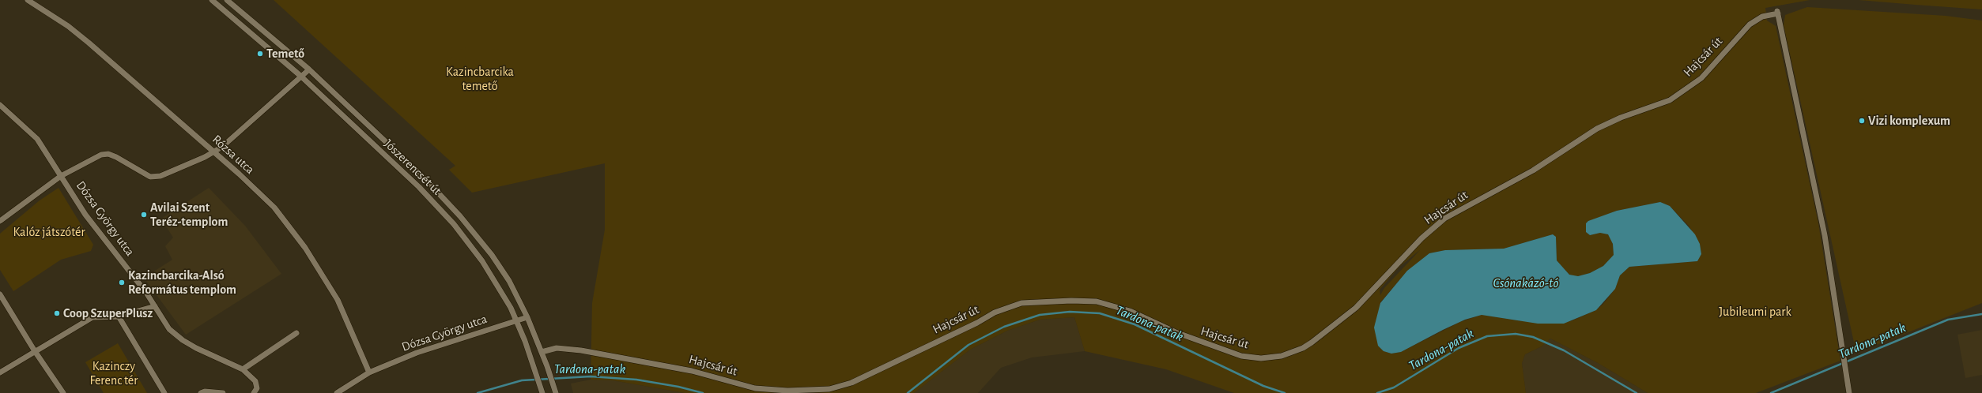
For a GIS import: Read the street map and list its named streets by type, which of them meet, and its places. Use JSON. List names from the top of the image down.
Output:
{
  "streets": {
    "street": [
      "Hajcsár út",
      "Rózsa utca",
      "Jószerencsét út",
      "Dózsa György utca"
    ]
  },
  "crossings": [
    ["Hajcsár út", "Jószerencsét út"],
    ["Rózsa utca", "Dózsa György utca"],
    ["Jószerencsét út", "Dózsa György utca"]
  ],
  "water": ["Csónakázó-tó", "Tardona-patak"],
  "parks": [
    "Kazincbarcika temető",
    "Kalóz játszótér",
    "Jubileumi park",
    "Kazinczy Ferenc tér"
  ],
  "places": [
    "Temető",
    "Vizi komplexum",
    "Avilai Szent Teréz-templom",
    "Kazincbarcika-Alsó Református templom",
    "Coop SzuperPlusz"
  ]
}
